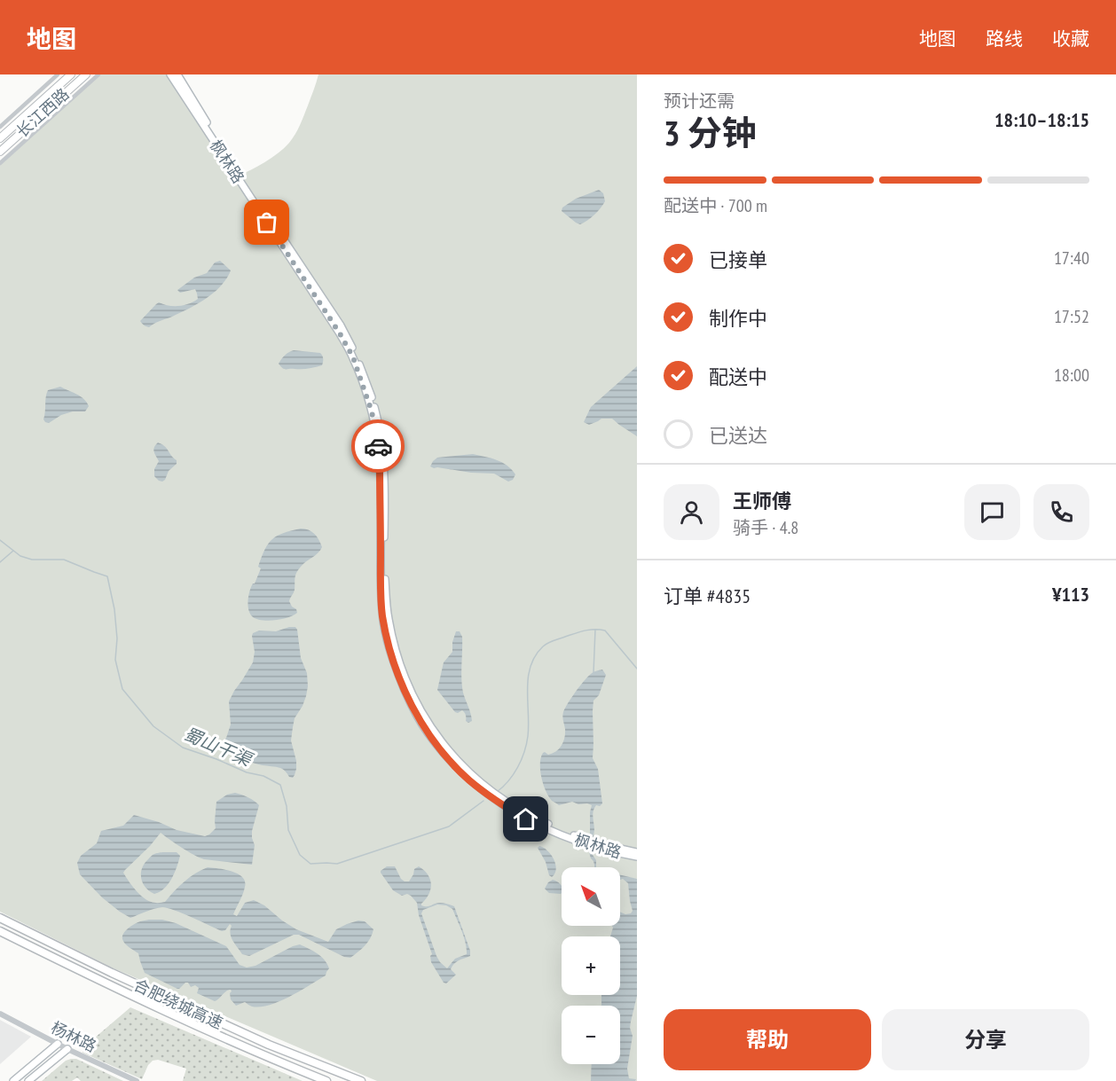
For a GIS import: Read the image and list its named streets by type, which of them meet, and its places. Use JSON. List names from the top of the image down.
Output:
{
  "streets": {
    "highway": ["长江西路", "合肥绕城高速"],
    "main road": ["枫林路"],
    "street": ["杨林路"]
  },
  "water": ["蜀山干渠"],
  "north": "top left",
  "page": {
    "header": "地图",
    "nav": ["地图", "路线", "收藏"],
    "heading": ["3 分钟", "预计还需", "18:10–18:15"],
    "panel": [
      "王师傅",
      "骑手 · 4.8",
      "订单 #4835",
      "¥113"
    ],
    "bar": "配送中 · 700 m",
    "list": [
      ["已接单", "17:40"],
      ["制作中", "17:52"],
      ["配送中", "18:00"],
      "已送达"
    ],
    "map_buttons": ["+", "−"],
    "buttons": ["帮助", "分享"]
  }
}
